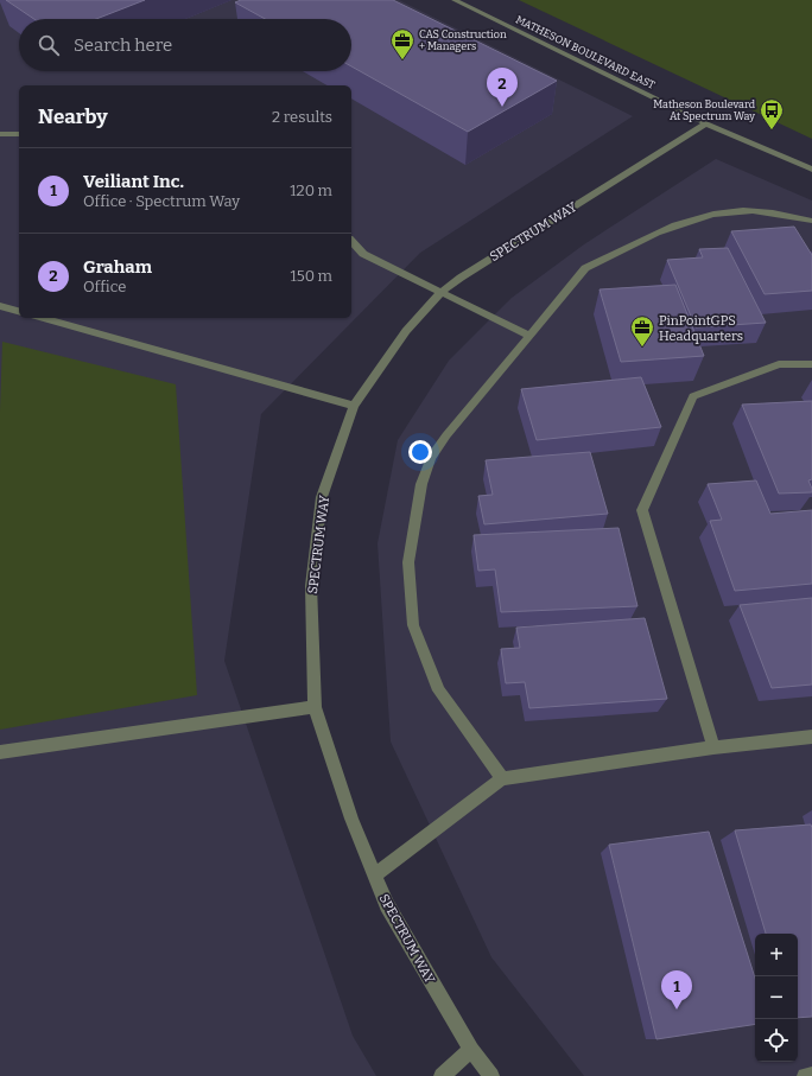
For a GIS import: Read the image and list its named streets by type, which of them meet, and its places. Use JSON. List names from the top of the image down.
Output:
{
  "streets": {
    "street": ["MATHESON BOULEVARD EAST", "SPECTRUM WAY"]
  },
  "crossings": [
    ["MATHESON BOULEVARD EAST", "SPECTRUM WAY"]
  ],
  "places": {
    "office": ["CAS Construction + Managers", "PinPointGPS Headquarters"],
    "bus stop": ["Matheson Boulevard At Spectrum Way"]
  },
  "page": {
    "search": "Search here",
    "pins": ["2", "1"],
    "heading": ["Nearby", "2 results"],
    "list": [
      {
        "mark": "1",
        "name": "Veiliant Inc.",
        "note": "Office · Spectrum Way",
        "value": "120 m"
      },
      {
        "mark": "2",
        "name": "Graham",
        "note": "Office",
        "value": "150 m"
      }
    ],
    "map_buttons": ["+", "−"]
  }
}
